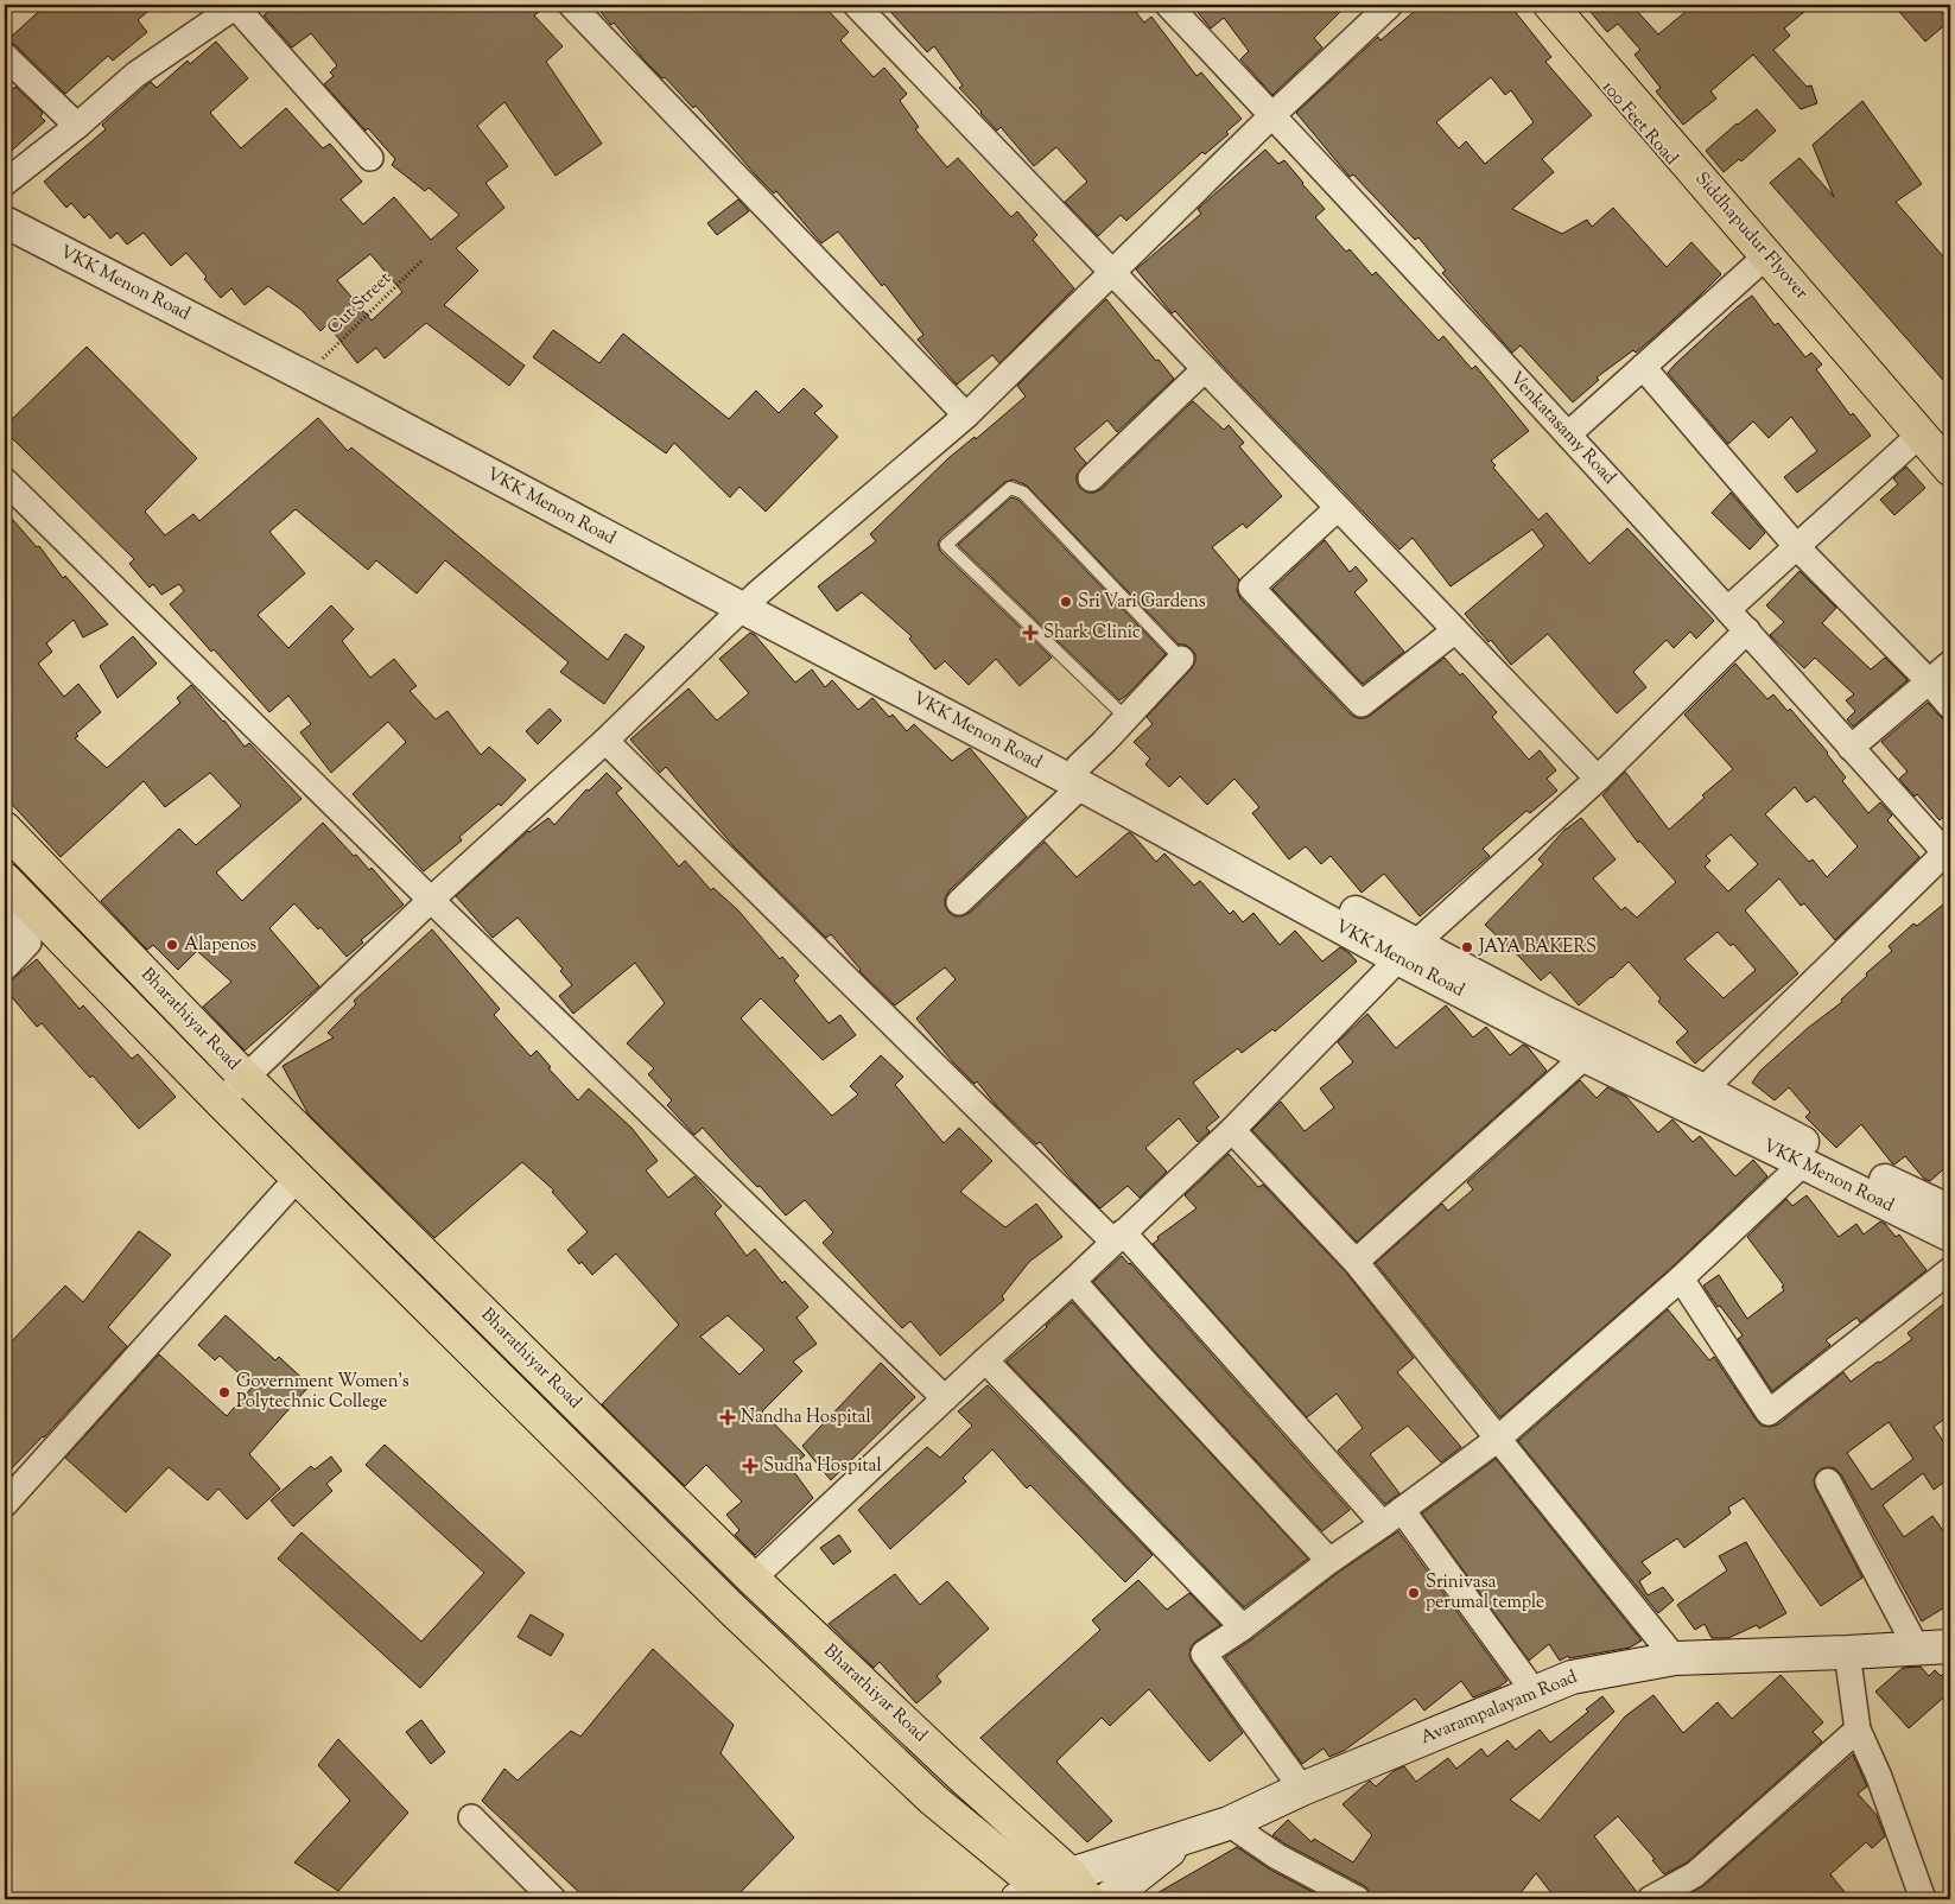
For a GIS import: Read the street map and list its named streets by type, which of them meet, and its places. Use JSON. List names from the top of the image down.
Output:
{
  "streets": {
    "main road": [
      "100 Feet Road",
      "Siddhapudur Flyover",
      "Bharathiyar Road",
      "Avarampalayam Road"
    ],
    "street": ["VKK Menon Road", "Venkatasamy Road"],
    "path": ["Cut Street"]
  },
  "crossings": [
    ["VKK Menon Road", "Cut Street"],
    ["Bharathiyar Road", "Avarampalayam Road"]
  ],
  "places": {
    "other": [
      "Sri Vari Gardens",
      "Alapenos",
      "JAYA BAKERS",
      "Government Women's Polytechnic College",
      "Srinivasa perumal temple"
    ],
    "health": ["Shark Clinic", "Nandha Hospital", "Sudha Hospital"]
  }
}
